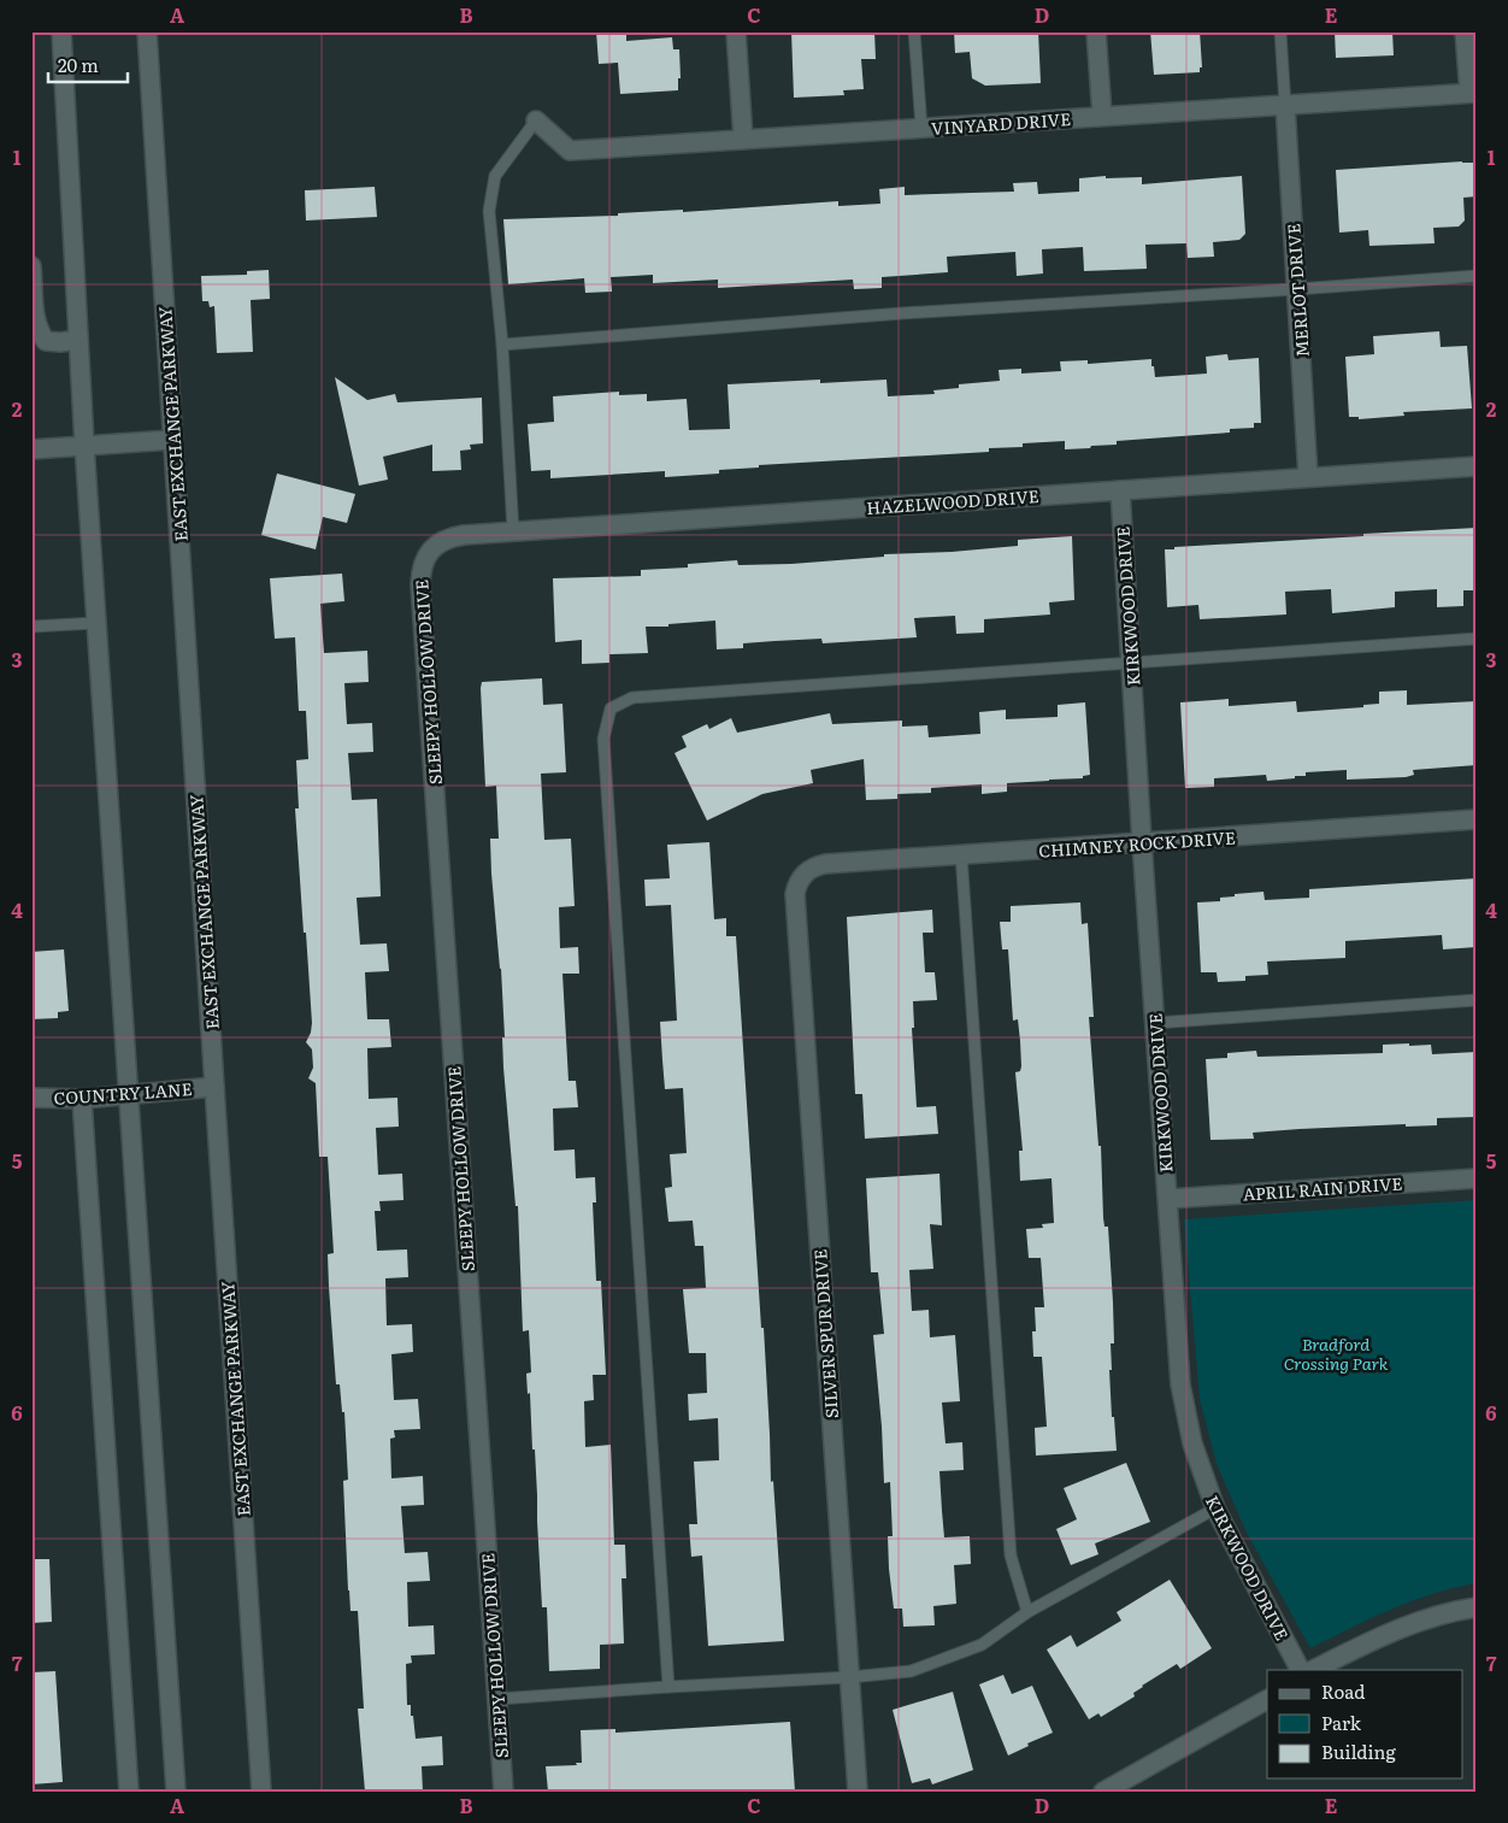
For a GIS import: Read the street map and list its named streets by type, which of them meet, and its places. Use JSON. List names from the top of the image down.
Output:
{
  "streets": {
    "street": [
      "VINYARD DRIVE",
      "MERLOT DRIVE",
      "EAST EXCHANGE PARKWAY",
      "HAZELWOOD DRIVE",
      "KIRKWOOD DRIVE",
      "SLEEPY HOLLOW DRIVE",
      "CHIMNEY ROCK DRIVE",
      "COUNTRY LANE",
      "APRIL RAIN DRIVE",
      "SILVER SPUR DRIVE"
    ]
  },
  "crossings": [
    ["VINYARD DRIVE", "MERLOT DRIVE"],
    ["MERLOT DRIVE", "HAZELWOOD DRIVE"],
    ["EAST EXCHANGE PARKWAY", "COUNTRY LANE"],
    ["HAZELWOOD DRIVE", "KIRKWOOD DRIVE"],
    ["HAZELWOOD DRIVE", "SLEEPY HOLLOW DRIVE"],
    ["KIRKWOOD DRIVE", "CHIMNEY ROCK DRIVE"],
    ["KIRKWOOD DRIVE", "APRIL RAIN DRIVE"],
    ["CHIMNEY ROCK DRIVE", "SILVER SPUR DRIVE"]
  ],
  "parks": ["Bradford Crossing Park"],
  "legend": ["Road", "Park", "Building"],
  "scale_bar": "20 m",
  "grid": {
    "columns": [
      "A",
      "B",
      "C",
      "D",
      "E"
    ],
    "rows": [
      "1",
      "2",
      "3",
      "4",
      "5",
      "6",
      "7"
    ]
  }
}
